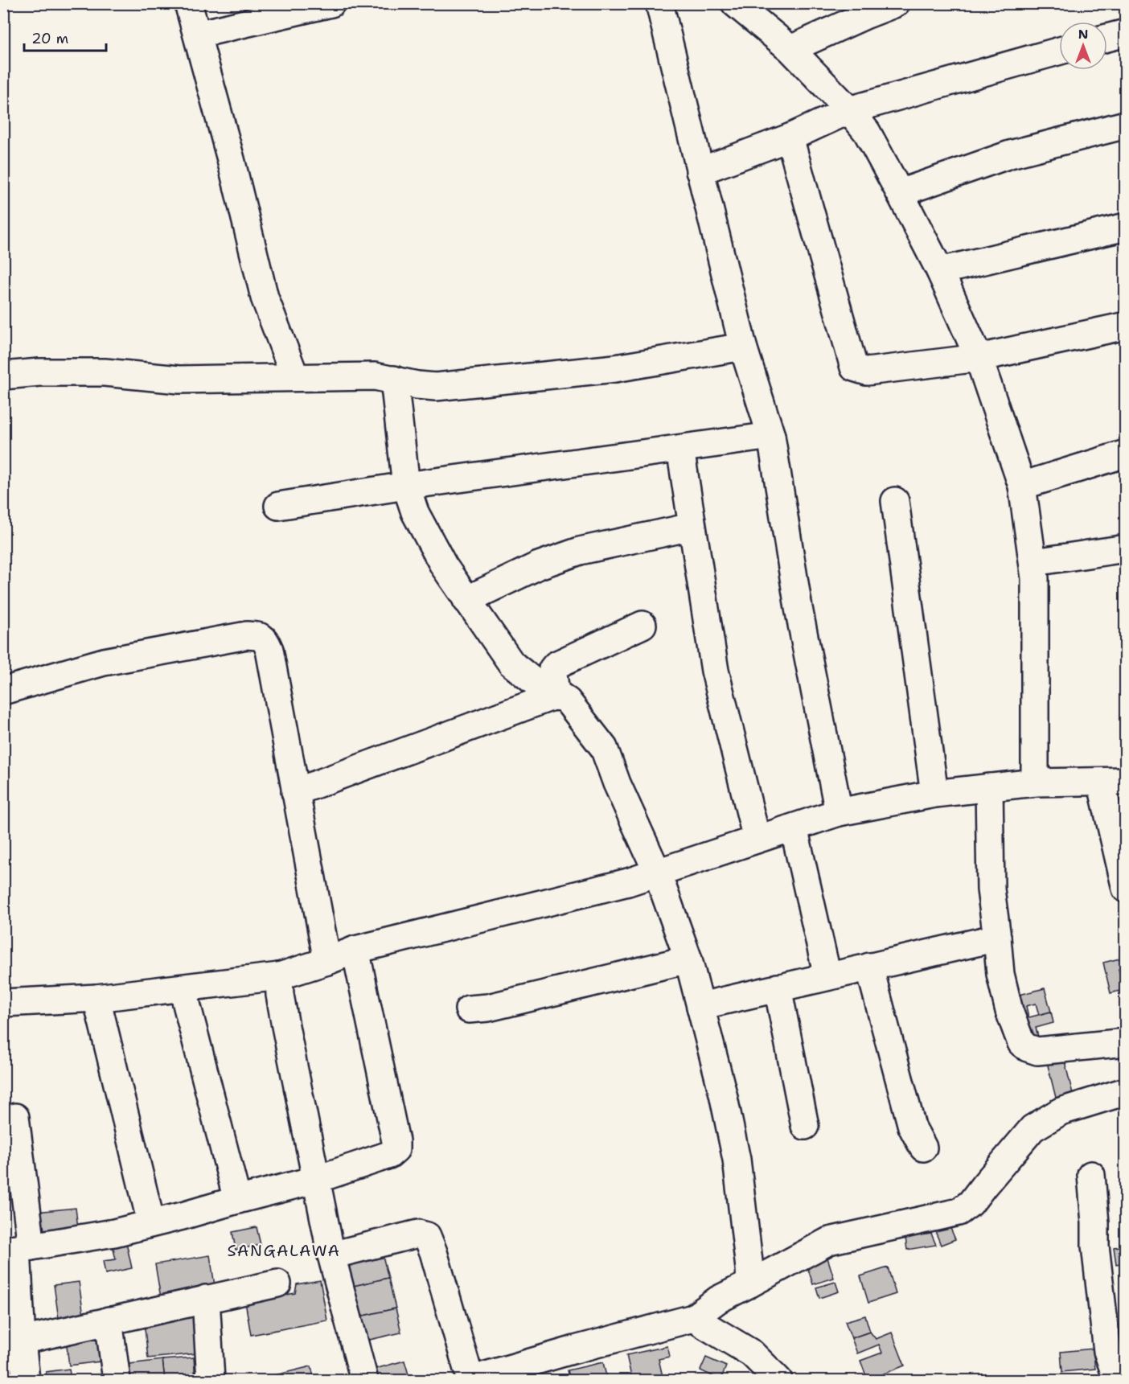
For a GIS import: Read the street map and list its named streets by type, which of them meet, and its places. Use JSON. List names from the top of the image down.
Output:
{
  "districts": ["SANGALAWA"],
  "scale_bar": "20 m",
  "north": "top"
}
